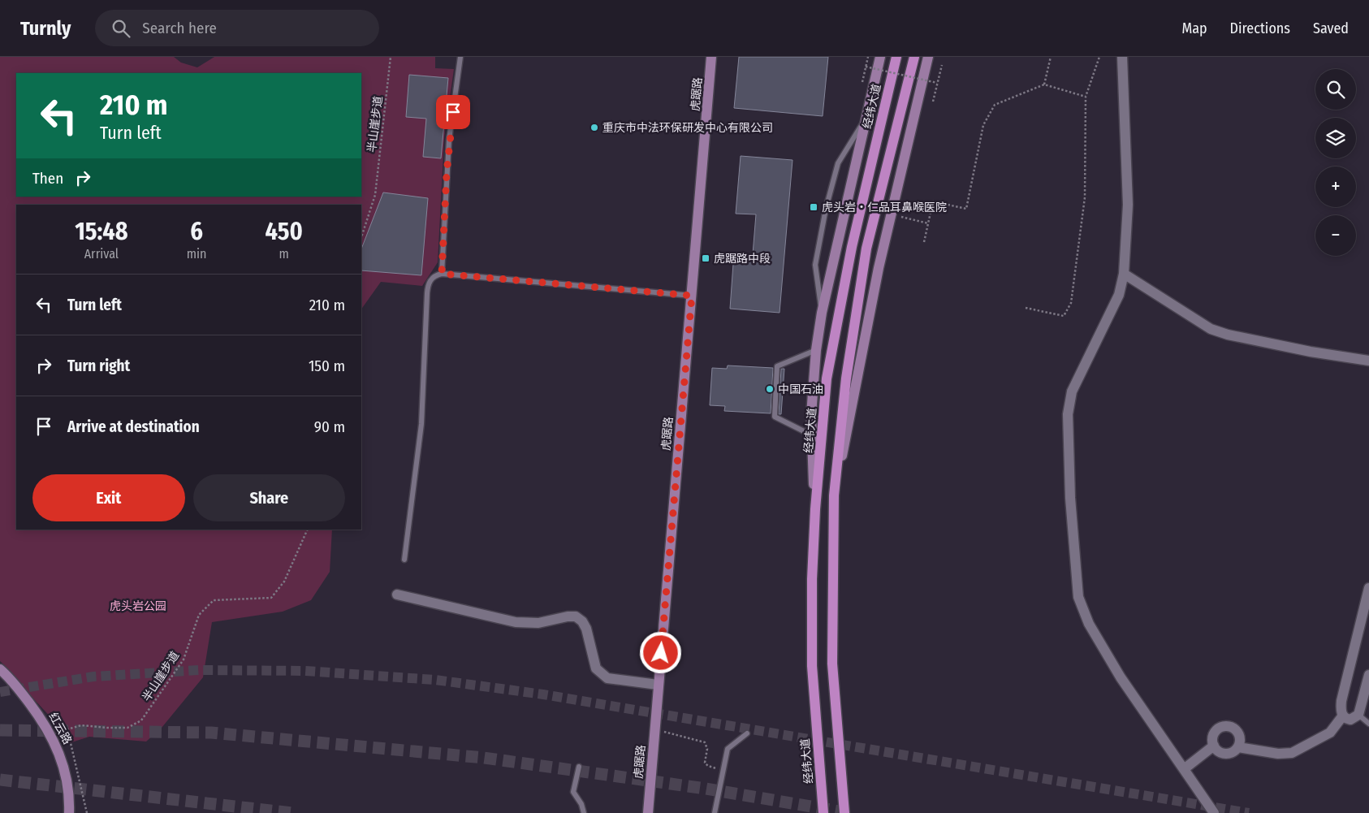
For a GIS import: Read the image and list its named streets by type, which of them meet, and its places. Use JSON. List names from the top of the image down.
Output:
{
  "streets": {
    "main road": ["经纬大道"],
    "street": ["虎踞路", "红云路"],
    "path": ["半山崖步道"]
  },
  "parks": ["虎头岩公园"],
  "places": {
    "other": ["重庆市中法环保研发中心有限公司", "中国石油"],
    "transit": ["虎头岩‧仁品耳鼻喉医院", "虎踞路中段"]
  },
  "page": {
    "header": "Turnly",
    "search": "Search here",
    "nav": ["Map", "Directions", "Saved"],
    "map_buttons": ["+", "−"],
    "turn": ["210 m", "Turn left"],
    "then": "Then",
    "eta": [
      "15:48",
      "Arrival",
      "6",
      "min",
      "450",
      "m"
    ],
    "list": [
      {
        "name": "Turn left",
        "value": "210 m"
      },
      {
        "name": "Turn right",
        "value": "150 m"
      },
      {
        "name": "Arrive at destination",
        "value": "90 m"
      }
    ],
    "buttons": ["Exit", "Share"]
  }
}
